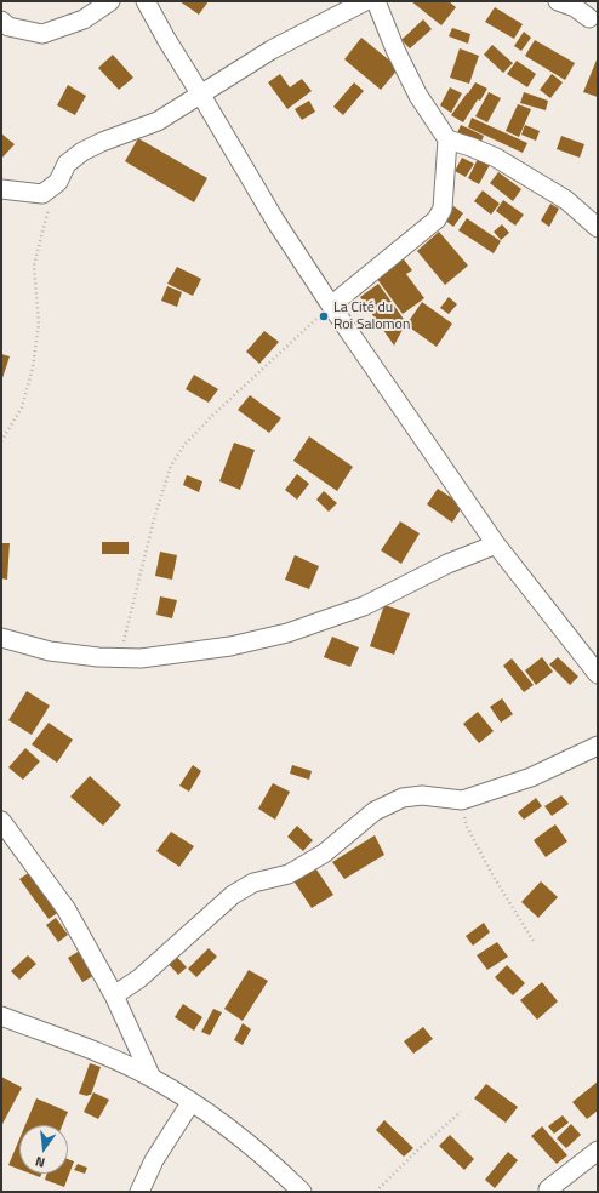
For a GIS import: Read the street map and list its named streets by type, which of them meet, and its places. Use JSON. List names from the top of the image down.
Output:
{
  "places": ["La Cité du Roi Salomon"],
  "north": "bottom"
}
